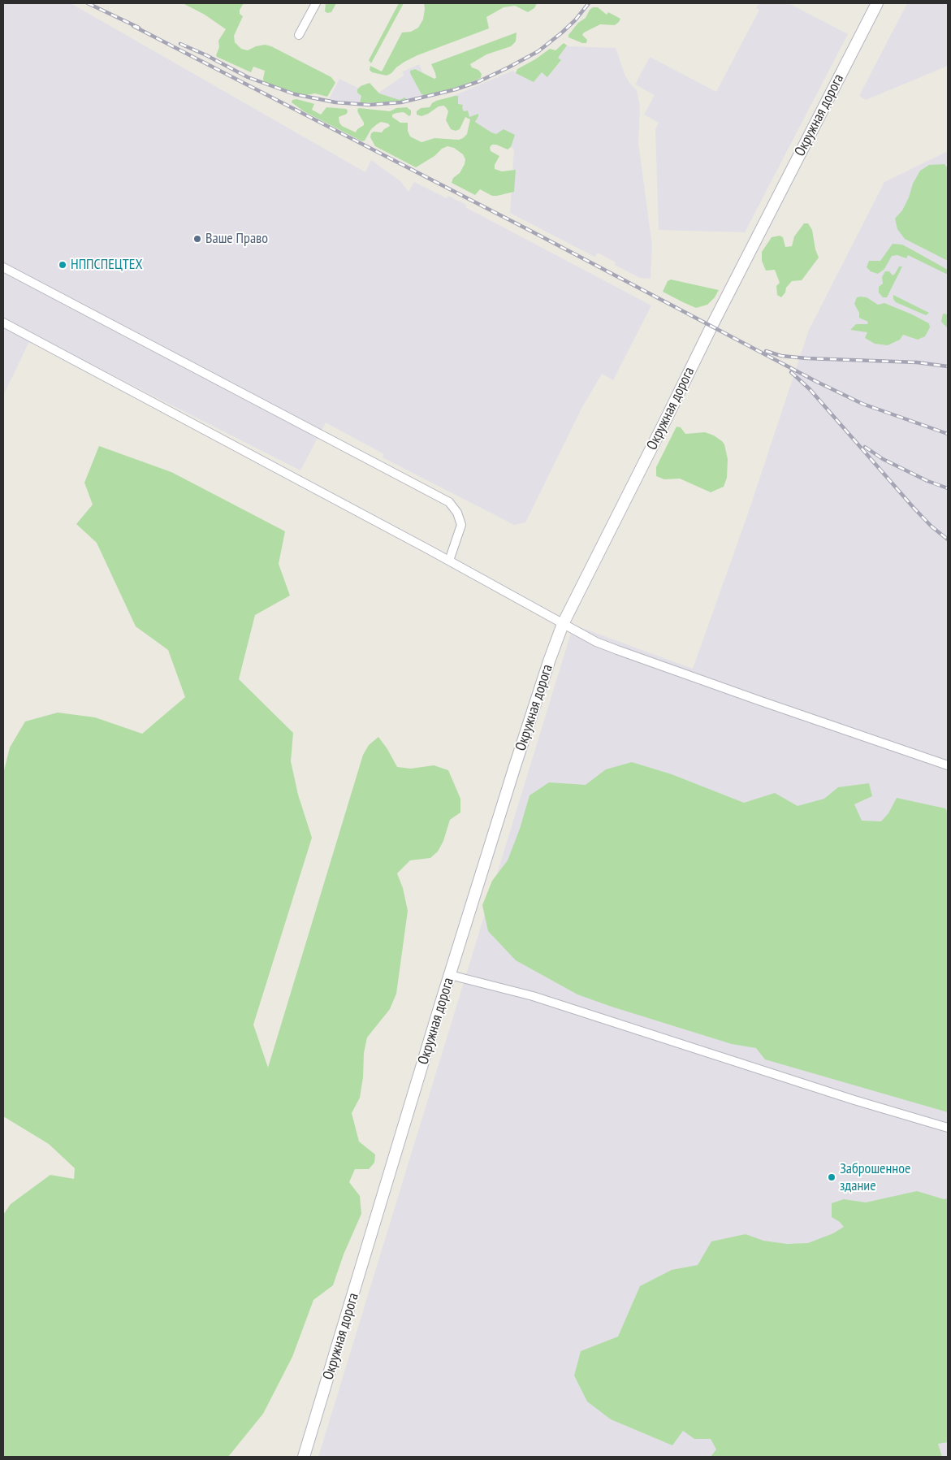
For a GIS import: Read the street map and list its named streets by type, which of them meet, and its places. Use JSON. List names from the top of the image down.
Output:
{
  "streets": {
    "main road": ["Окружная дорога"]
  },
  "places": ["Ваше Право", "НППСПЕЦТЕХ", "Заброшенное здание"]
}
